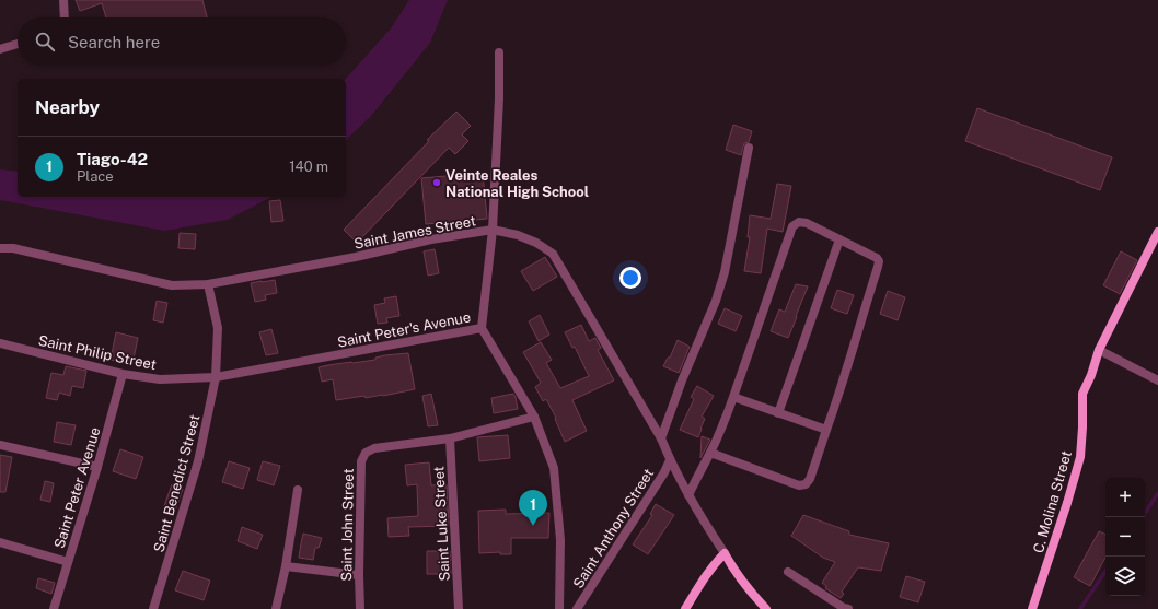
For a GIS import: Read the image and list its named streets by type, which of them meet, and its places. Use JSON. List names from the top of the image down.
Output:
{
  "streets": {
    "street": [
      "Saint James Street",
      "Saint Peter's Avenue",
      "Saint Philip Street",
      "Saint Benedict Street",
      "Saint Peter Avenue",
      "C. Molina Street",
      "Saint Luke Street",
      "Saint John Street",
      "Saint Anthony Street"
    ]
  },
  "crossings": [
    ["Saint James Street", "Saint Benedict Street"],
    ["Saint James Street", "Saint Anthony Street"],
    ["Saint Peter's Avenue", "Saint Philip Street"],
    ["Saint Peter's Avenue", "Saint Benedict Street"],
    ["Saint Philip Street", "Saint Benedict Street"],
    ["Saint Philip Street", "Saint Peter Avenue"],
    ["Saint Luke Street", "Saint John Street"]
  ],
  "places": ["Veinte Reales National High School"],
  "page": {
    "search": "Search here",
    "heading": "Nearby",
    "list": [
      {
        "mark": "1",
        "name": "Tiago-42",
        "note": "Place",
        "value": "140 m"
      }
    ],
    "map_buttons": ["+", "−"],
    "pins": "1"
  }
}
